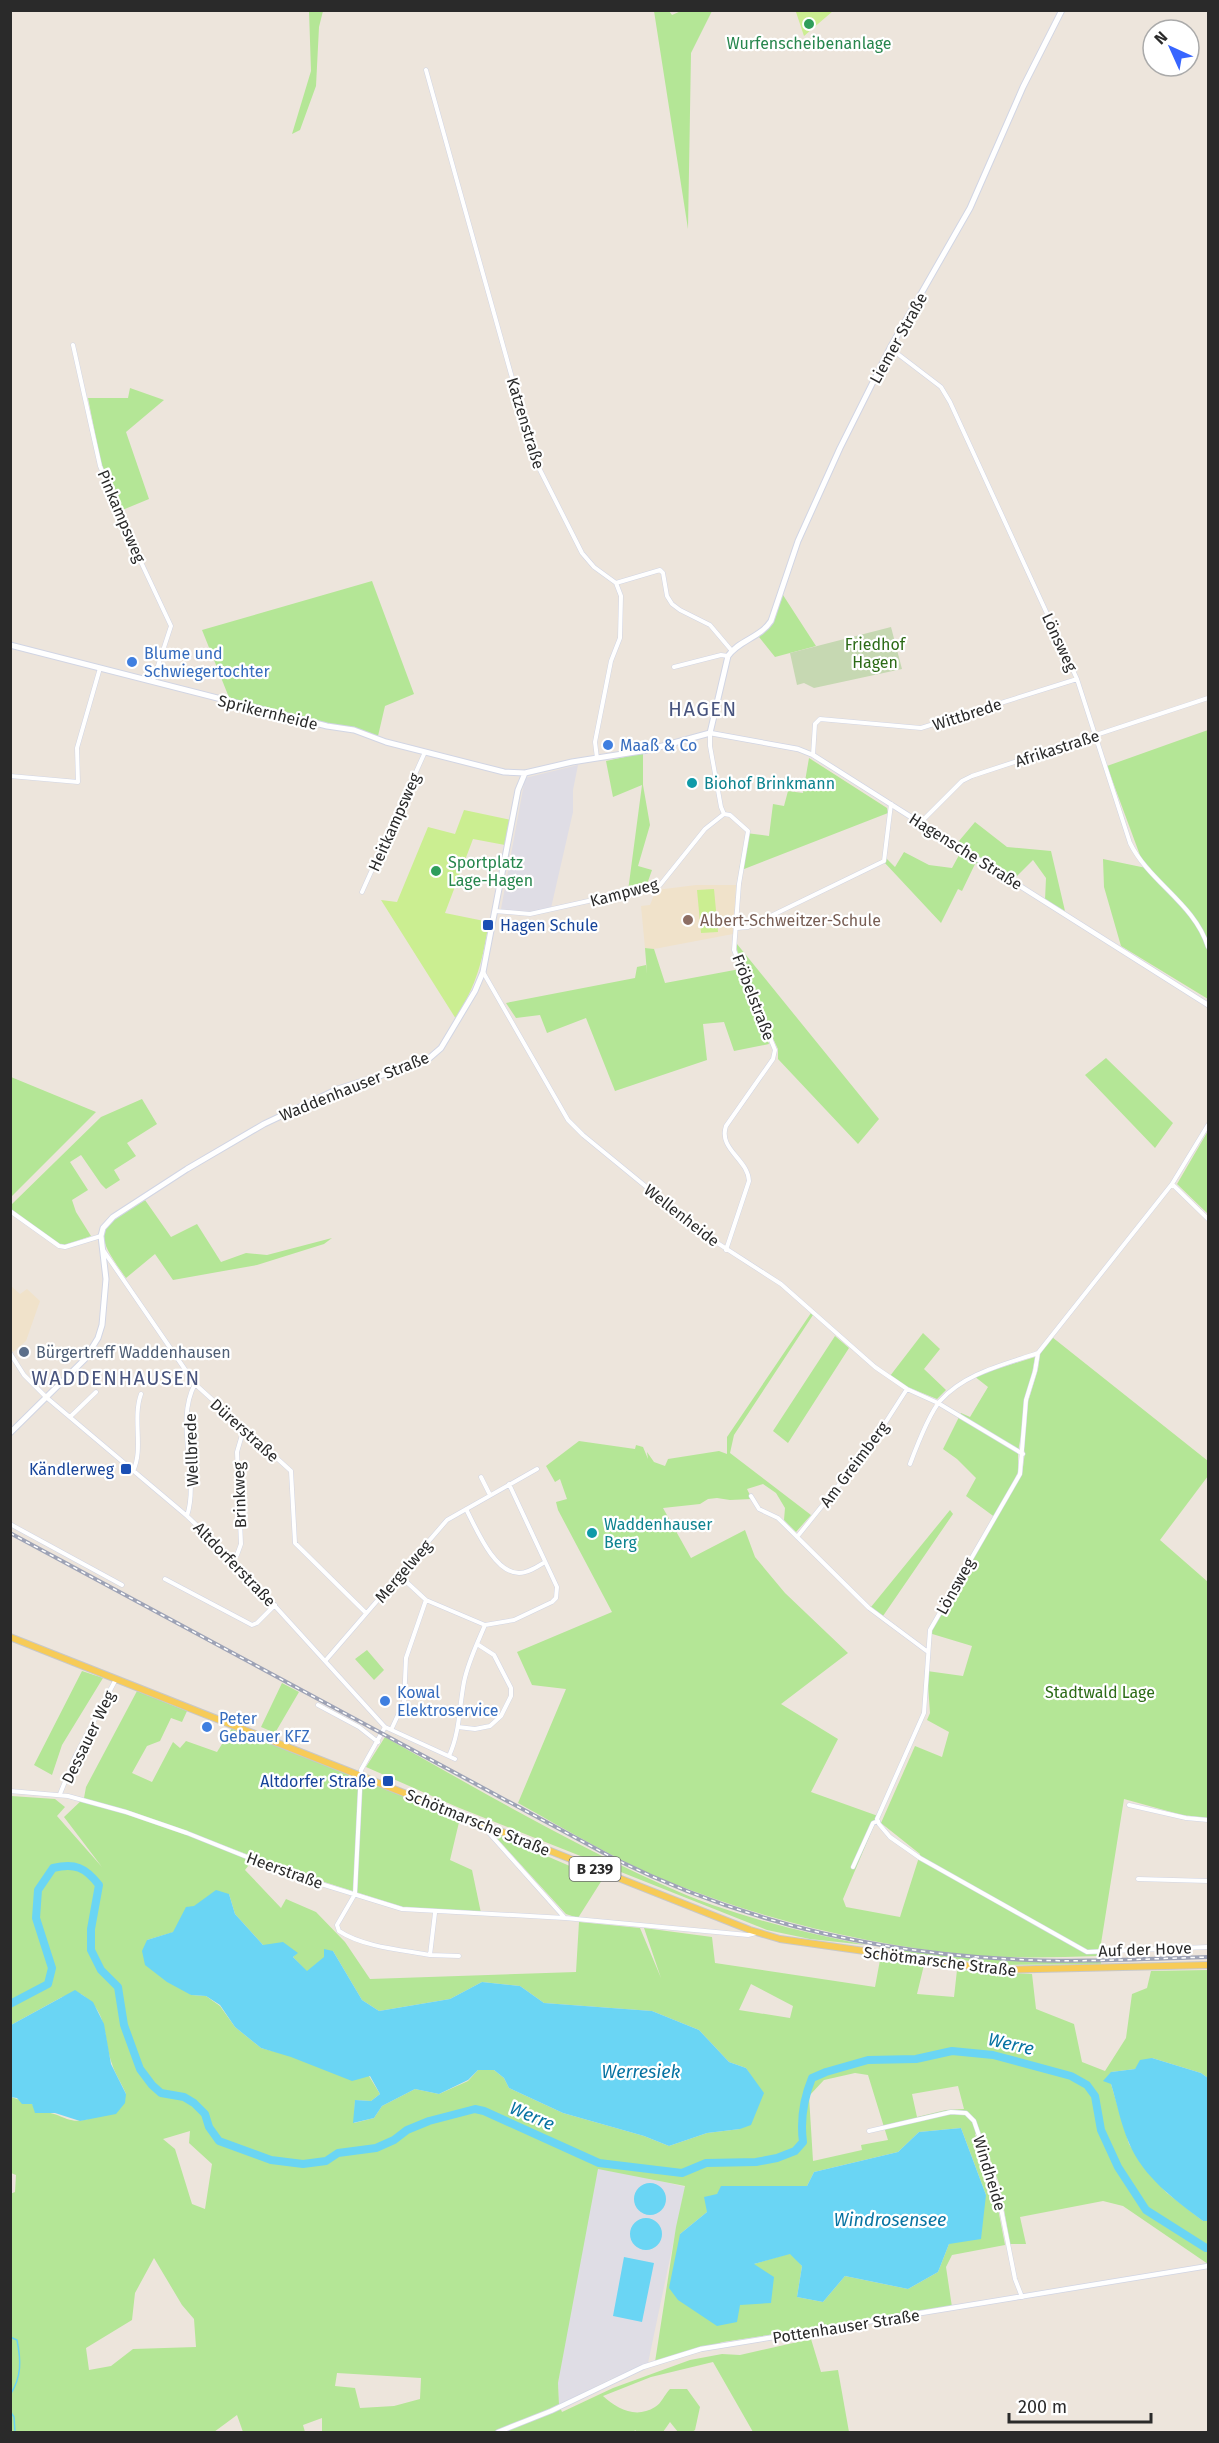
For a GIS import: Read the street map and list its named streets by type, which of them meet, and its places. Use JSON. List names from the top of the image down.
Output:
{
  "streets": {
    "main road": [
      "Liemer Straße",
      "Sprikernheide",
      "Waddenhauser Straße",
      "Schötmarsche Straße",
      "B 239"
    ],
    "street": [
      "Katzenstraße",
      "Pinkampsweg",
      "Lönsweg",
      "Wittbrede",
      "Afrikastraße",
      "Heitkampsweg",
      "Hagensche Straße",
      "Kampweg",
      "Fröbelstraße",
      "Wellenheide",
      "Dürerstraße",
      "Wellbrede",
      "Am Greimberg",
      "Brinkweg",
      "Altdorferstraße",
      "Mergelweg",
      "Dessauer Weg",
      "Heerstraße",
      "Auf der Hove",
      "Windheide",
      "Pottenhauser Straße"
    ]
  },
  "crossings": [
    ["Liemer Straße", "Lönsweg"],
    ["Pinkampsweg", "Sprikernheide"],
    ["Lönsweg", "Wittbrede"],
    ["Lönsweg", "Afrikastraße"],
    ["Lönsweg", "Wellenheide"],
    ["Lönsweg", "Auf der Hove"],
    ["Sprikernheide", "Heitkampsweg"],
    ["Sprikernheide", "Waddenhauser Straße"],
    ["Wittbrede", "Hagensche Straße"],
    ["Afrikastraße", "Hagensche Straße"],
    ["Kampweg", "Fröbelstraße"],
    ["Kampweg", "Waddenhauser Straße"],
    ["Fröbelstraße", "Wellenheide"],
    ["Waddenhauser Straße", "Wellenheide"],
    ["Wellenheide", "Am Greimberg"],
    ["Dürerstraße", "Wellbrede"],
    ["Dürerstraße", "Brinkweg"],
    ["Dürerstraße", "Mergelweg"],
    ["Wellbrede", "Altdorferstraße"],
    ["Brinkweg", "Altdorferstraße"],
    ["Altdorferstraße", "Mergelweg"],
    ["Dessauer Weg", "Schötmarsche Straße"],
    ["Dessauer Weg", "Heerstraße"],
    ["Schötmarsche Straße", "Heerstraße"],
    ["Windheide", "Pottenhauser Straße"]
  ],
  "districts": ["HAGEN", "WADDENHAUSEN"],
  "water": ["Werre", "Werresiek", "Windrosensee"],
  "parks": ["Friedhof Hagen", "Stadtwald Lage"],
  "places": {
    "other": [
      "Wurfenscheibenanlage",
      "Blume und Schwiegertochter",
      "Maaß & Co",
      "Biohof Brinkmann",
      "Sportplatz Lage-Hagen",
      "Albert-Schweitzer-Schule",
      "Bürgertreff Waddenhausen",
      "Waddenhauser Berg",
      "Kowal Elektroservice",
      "Peter Gebauer KFZ"
    ],
    "transit": ["Hagen Schule", "Kändlerweg", "Altdorfer Straße"]
  },
  "scale_bar": "200 m",
  "north": "top left"
}
